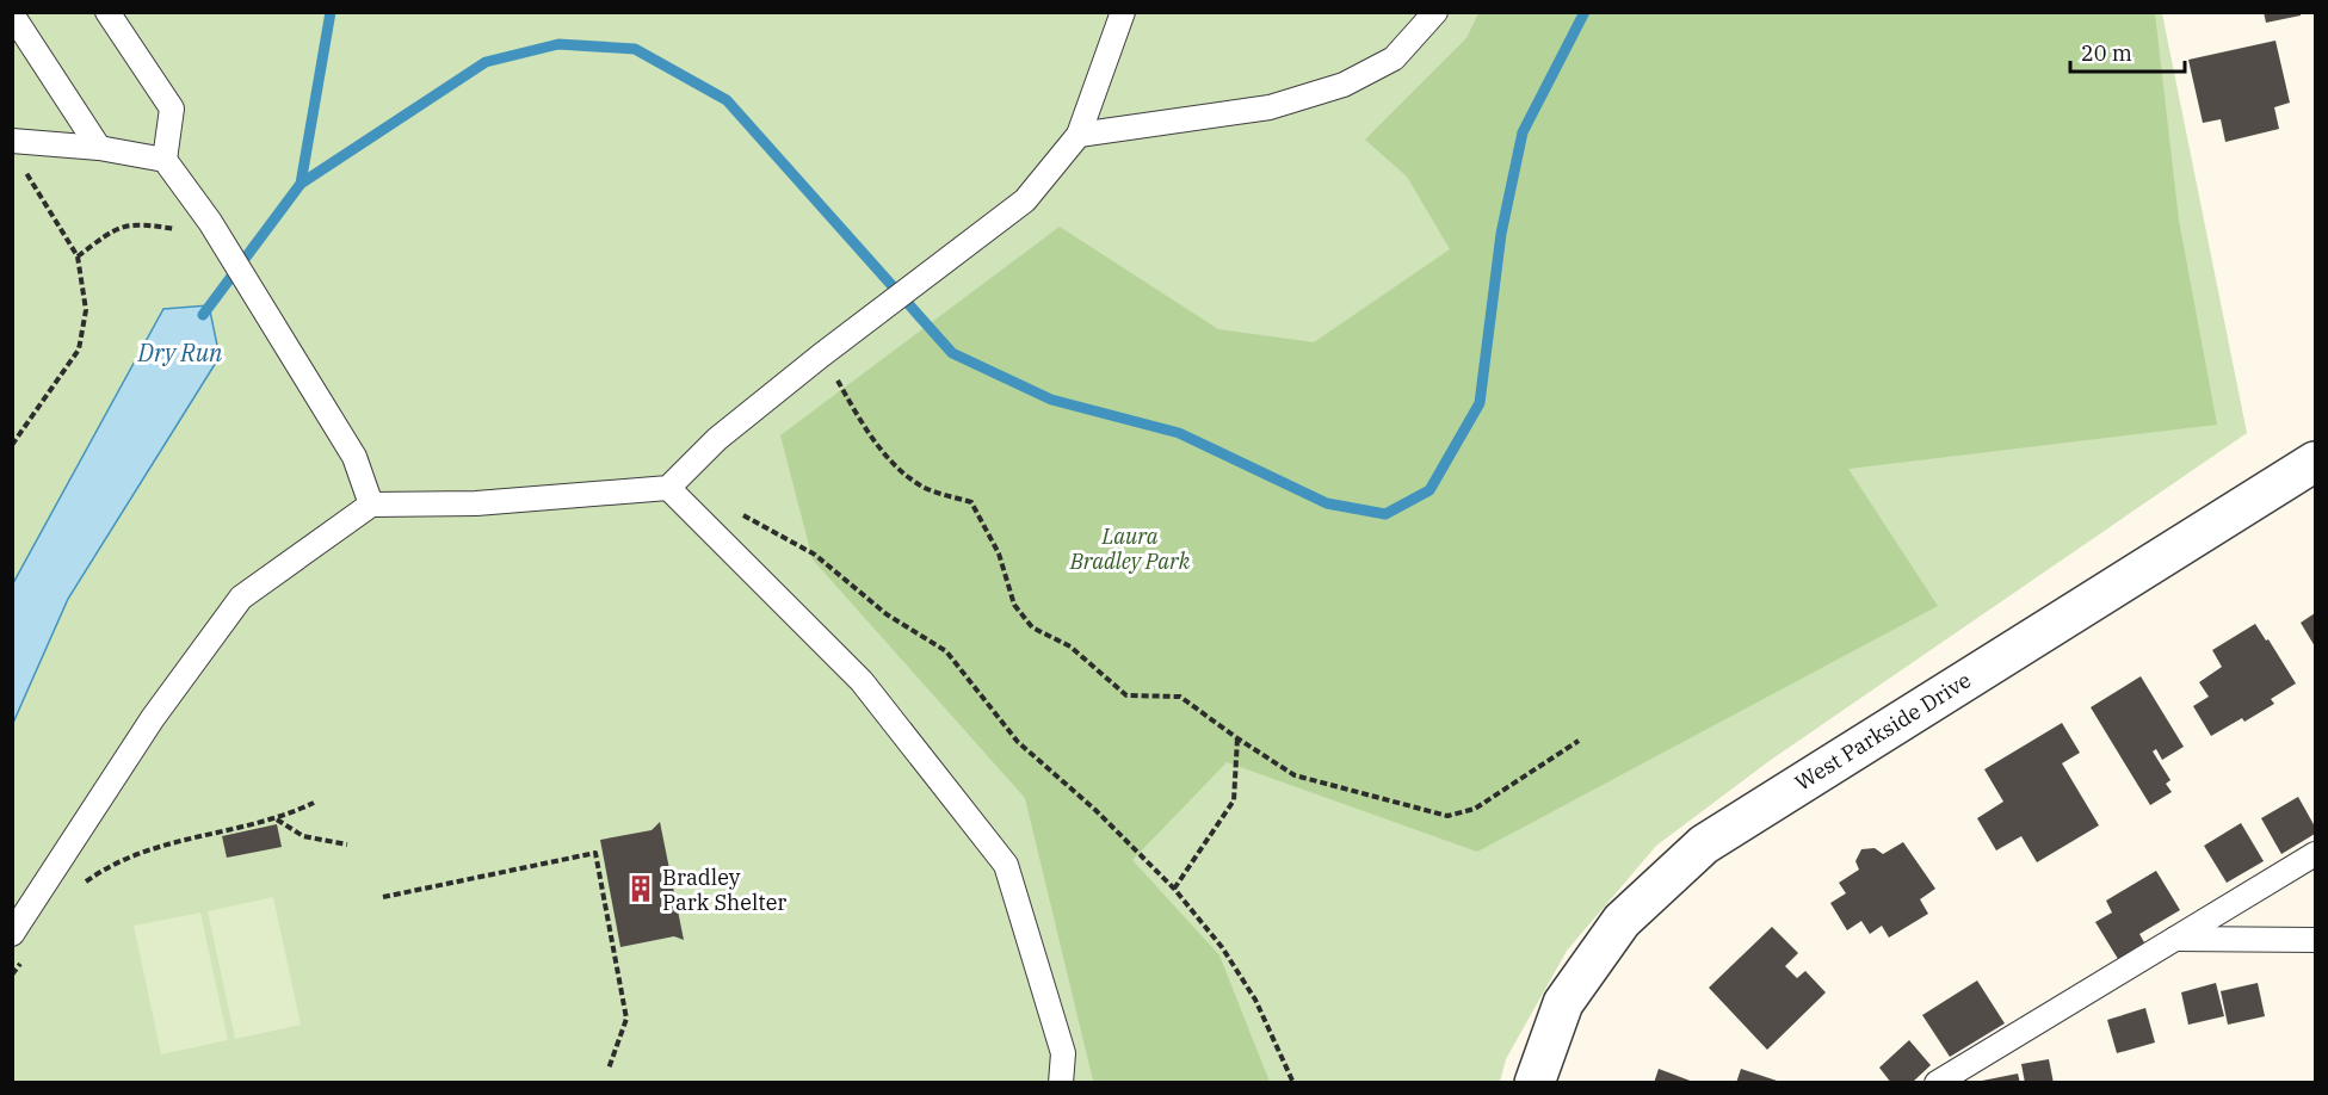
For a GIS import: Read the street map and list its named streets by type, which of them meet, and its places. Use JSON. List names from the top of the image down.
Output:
{
  "streets": {
    "street": ["West Parkside Drive"]
  },
  "water": ["Dry Run"],
  "parks": ["Laura Bradley Park"],
  "places": {
    "building": ["Bradley Park Shelter"]
  },
  "scale_bar": "20 m"
}
